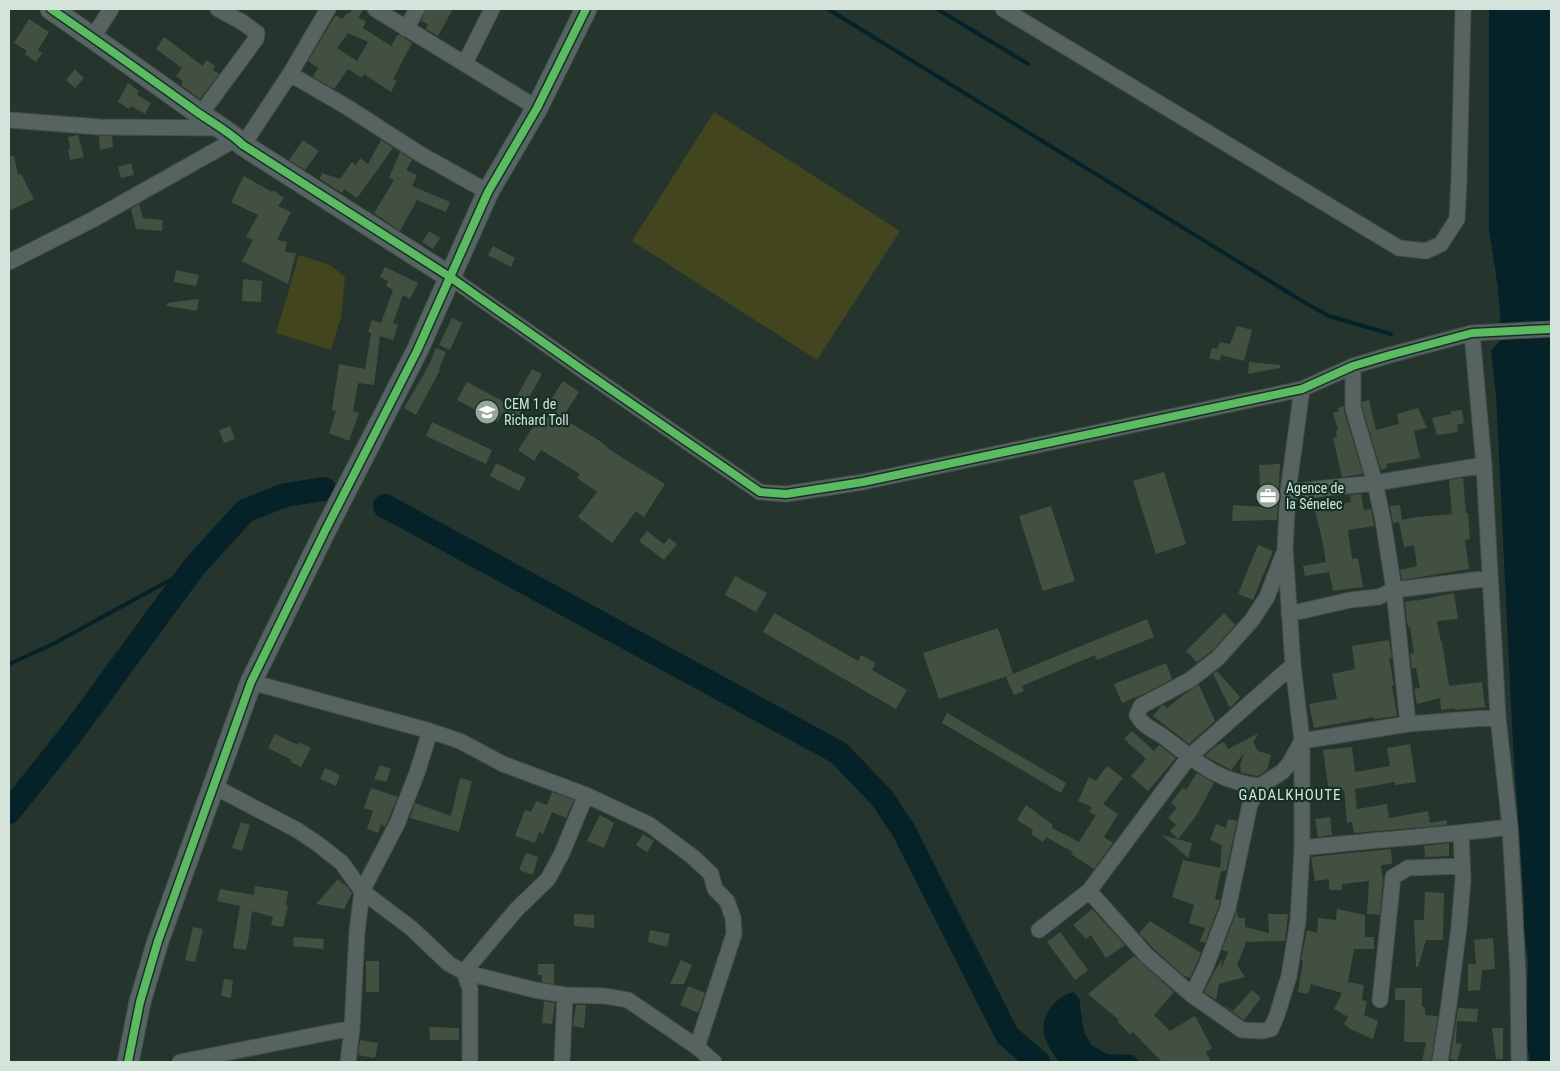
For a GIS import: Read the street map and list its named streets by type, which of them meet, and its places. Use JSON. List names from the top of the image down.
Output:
{
  "districts": ["GADALKHOUTE"],
  "places": {
    "school or university": ["CEM 1 de Richard Toll"],
    "office": ["Agence de la Sénelec"]
  }
}
